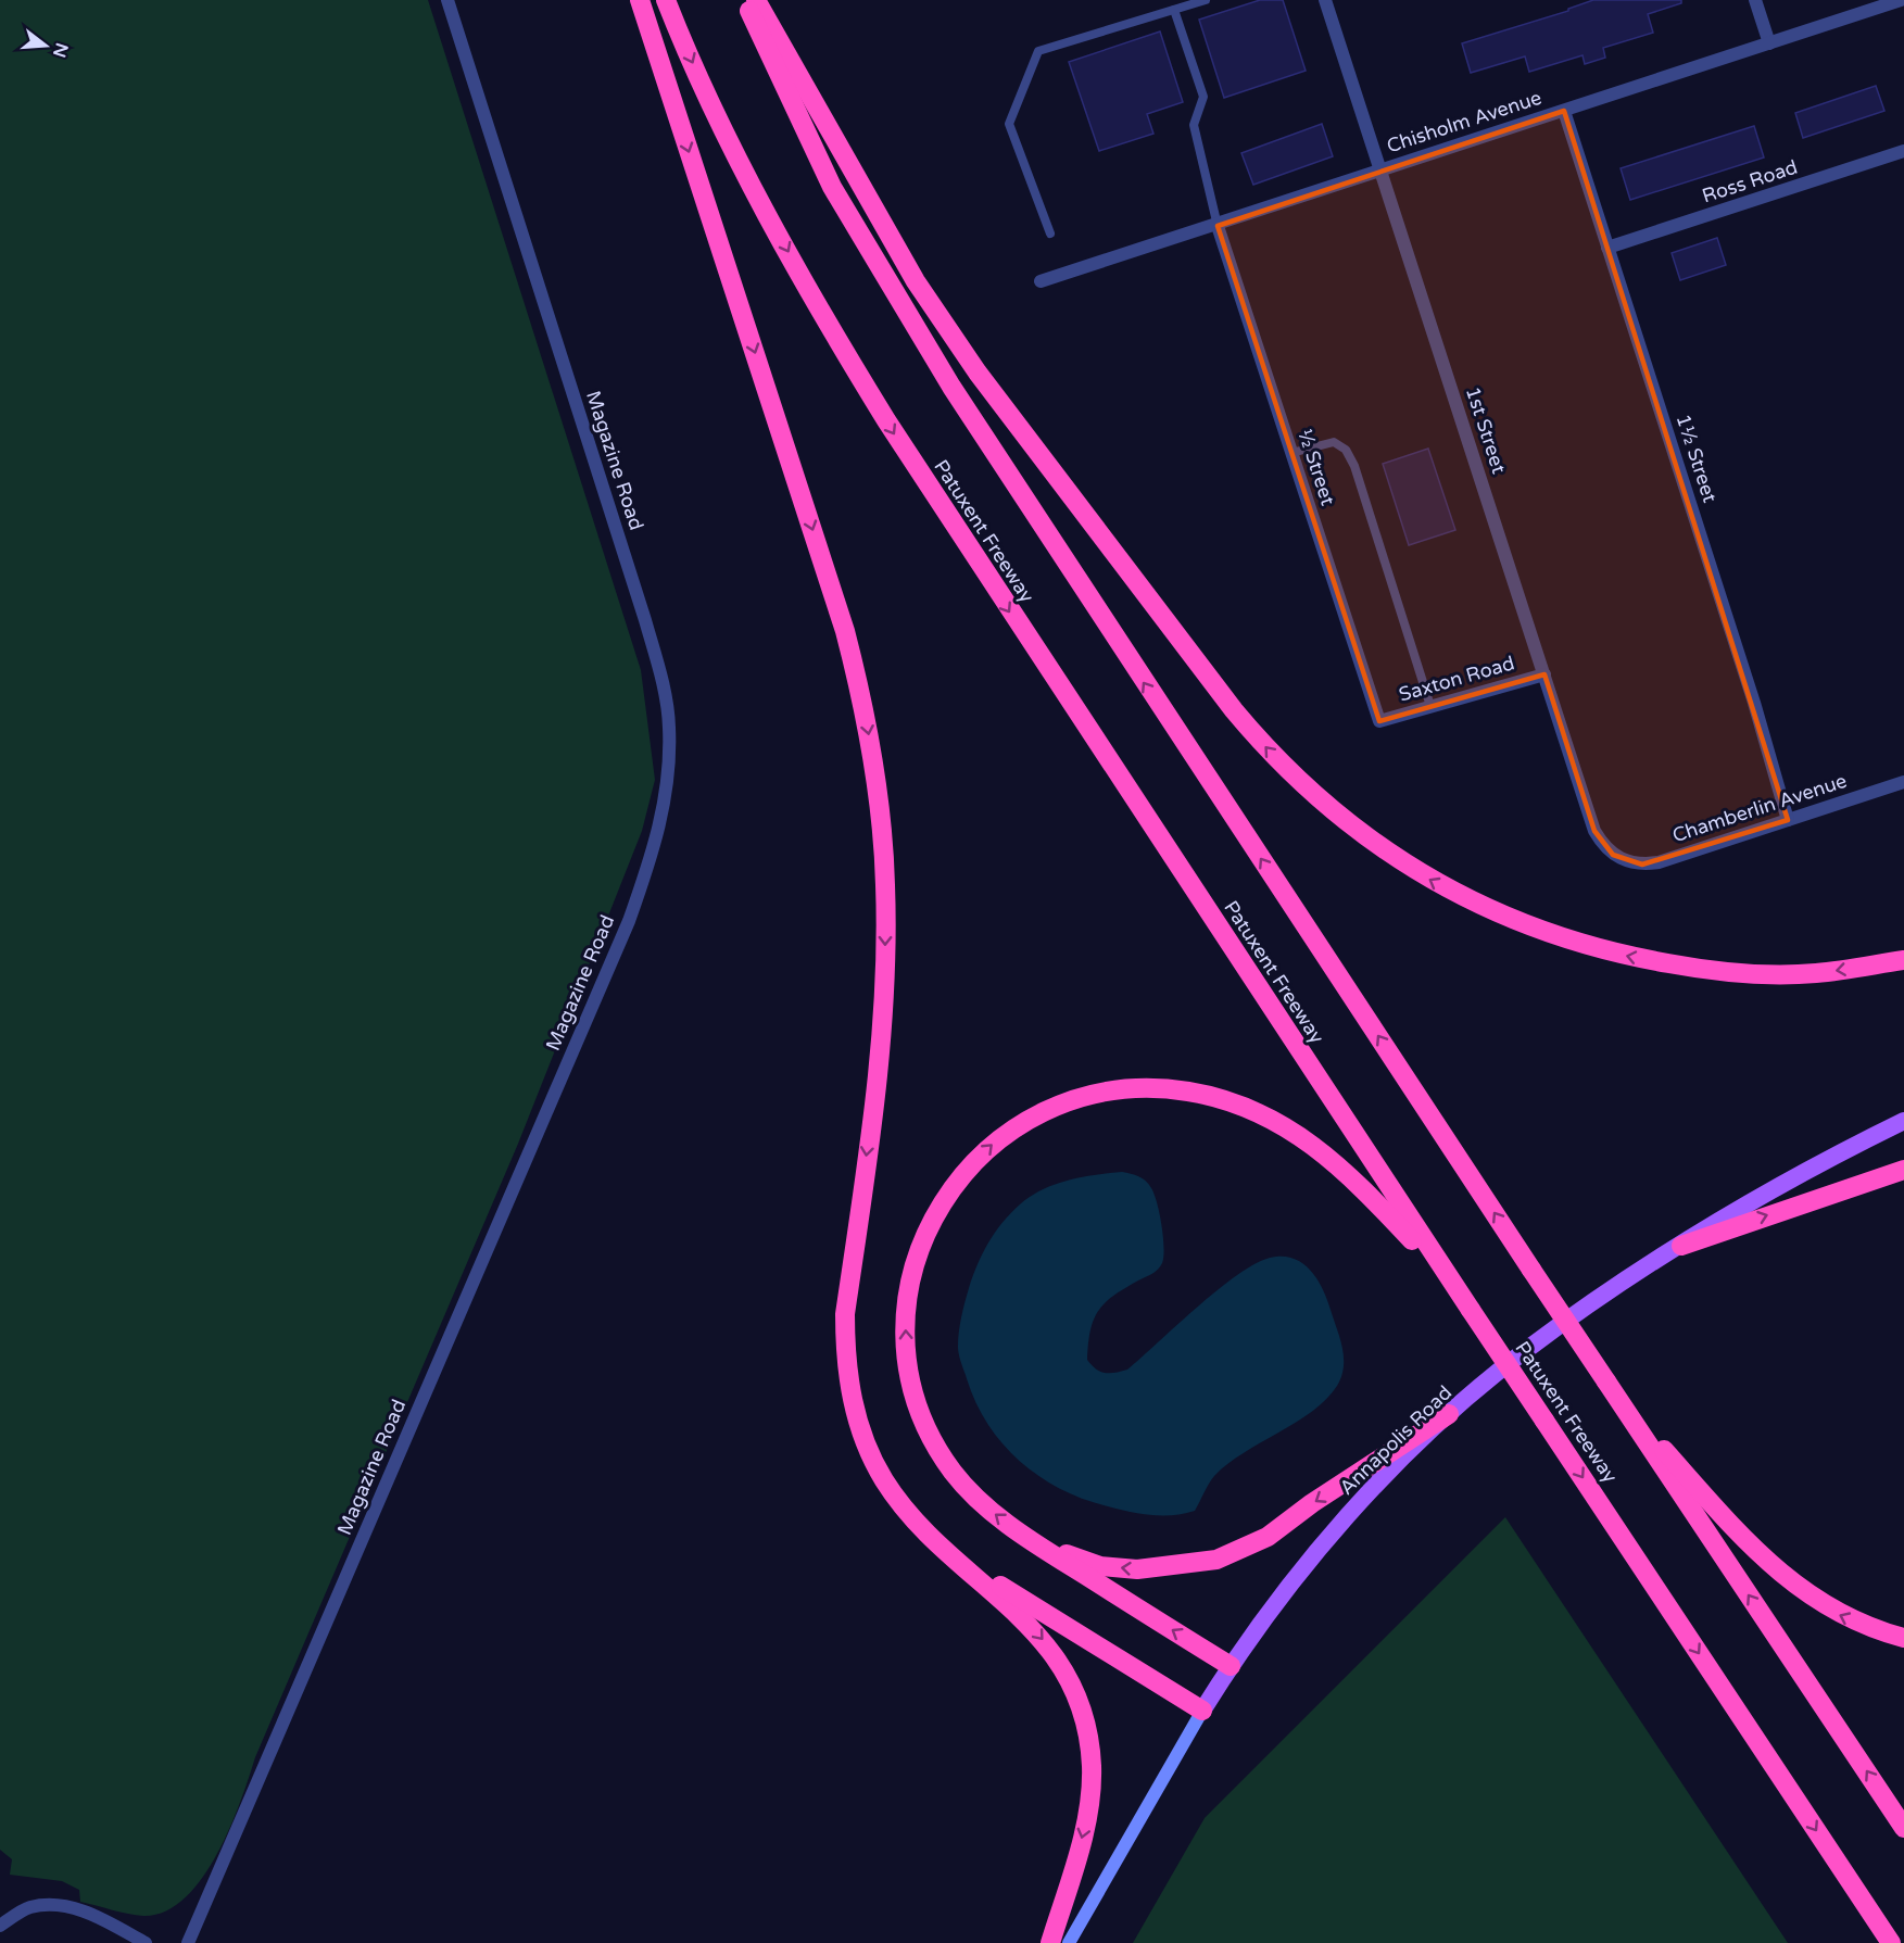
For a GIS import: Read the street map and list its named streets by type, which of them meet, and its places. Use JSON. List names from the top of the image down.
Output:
{
  "streets": {
    "highway": ["Patuxent Freeway"],
    "main road": ["Annapolis Road"],
    "street": [
      "Chisholm Avenue",
      "Ross Road",
      "1st Street",
      "1½ Street",
      "Magazine Road",
      "½ Street",
      "Saxton Road",
      "Chamberlin Avenue"
    ]
  },
  "crossings": [
    ["Chisholm Avenue", "1st Street"],
    ["Chisholm Avenue", "1½ Street"],
    ["Chisholm Avenue", "½ Street"],
    ["Ross Road", "1½ Street"],
    ["1st Street", "Saxton Road"],
    ["1st Street", "Chamberlin Avenue"],
    ["1½ Street", "Chamberlin Avenue"],
    ["½ Street", "Saxton Road"]
  ],
  "north": "right"
}
